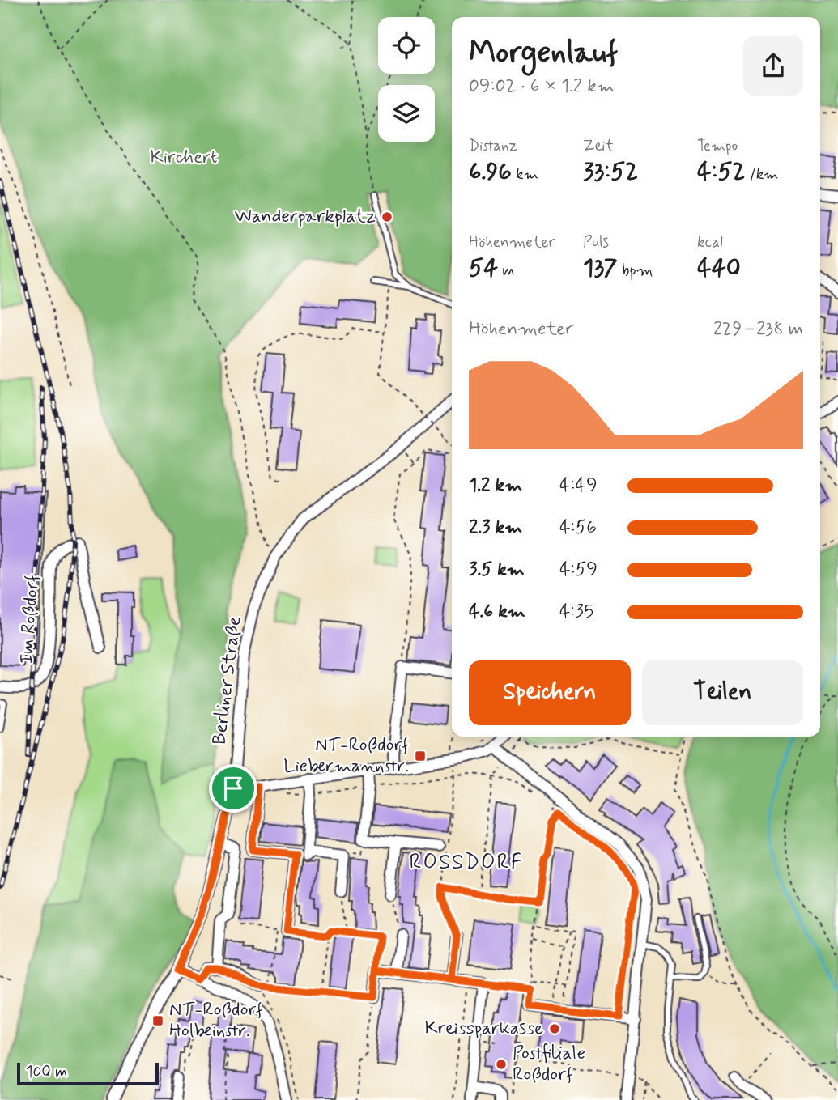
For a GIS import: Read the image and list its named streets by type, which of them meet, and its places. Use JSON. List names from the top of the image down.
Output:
{
  "streets": {
    "street": ["Im Roßdorf", "Berliner Straße"]
  },
  "districts": ["ROSSDORF"],
  "parks": ["Kirchert"],
  "places": {
    "other": ["Wanderparkplatz", "Kreissparkasse", "Postfiliale Roßdorf"],
    "transit": ["NT-Roßdorf Liebermannstr.", "NT-Roßdorf Holbeinstr."]
  },
  "scale_bar": "100 m",
  "page": {
    "heading": ["Morgenlauf", "09:02 · 6 × 1.2 km"],
    "stats": [
      ["Distanz", "6.96 km"],
      ["Zeit", "33:52"],
      ["Tempo", "4:52 /km"],
      ["Höhenmeter", "54 m"],
      ["Puls", "137 bpm"],
      ["kcal", "440"]
    ],
    "chart": ["Höhenmeter", "229–238 m"],
    "list": [
      {
        "name": "1.2 km",
        "note": "4:49"
      },
      {
        "name": "2.3 km",
        "note": "4:56"
      },
      {
        "name": "3.5 km",
        "note": "4:59"
      },
      {
        "name": "4.6 km",
        "note": "4:35"
      }
    ],
    "buttons": ["Speichern", "Teilen"],
    "scale": "100 m"
  }
}
